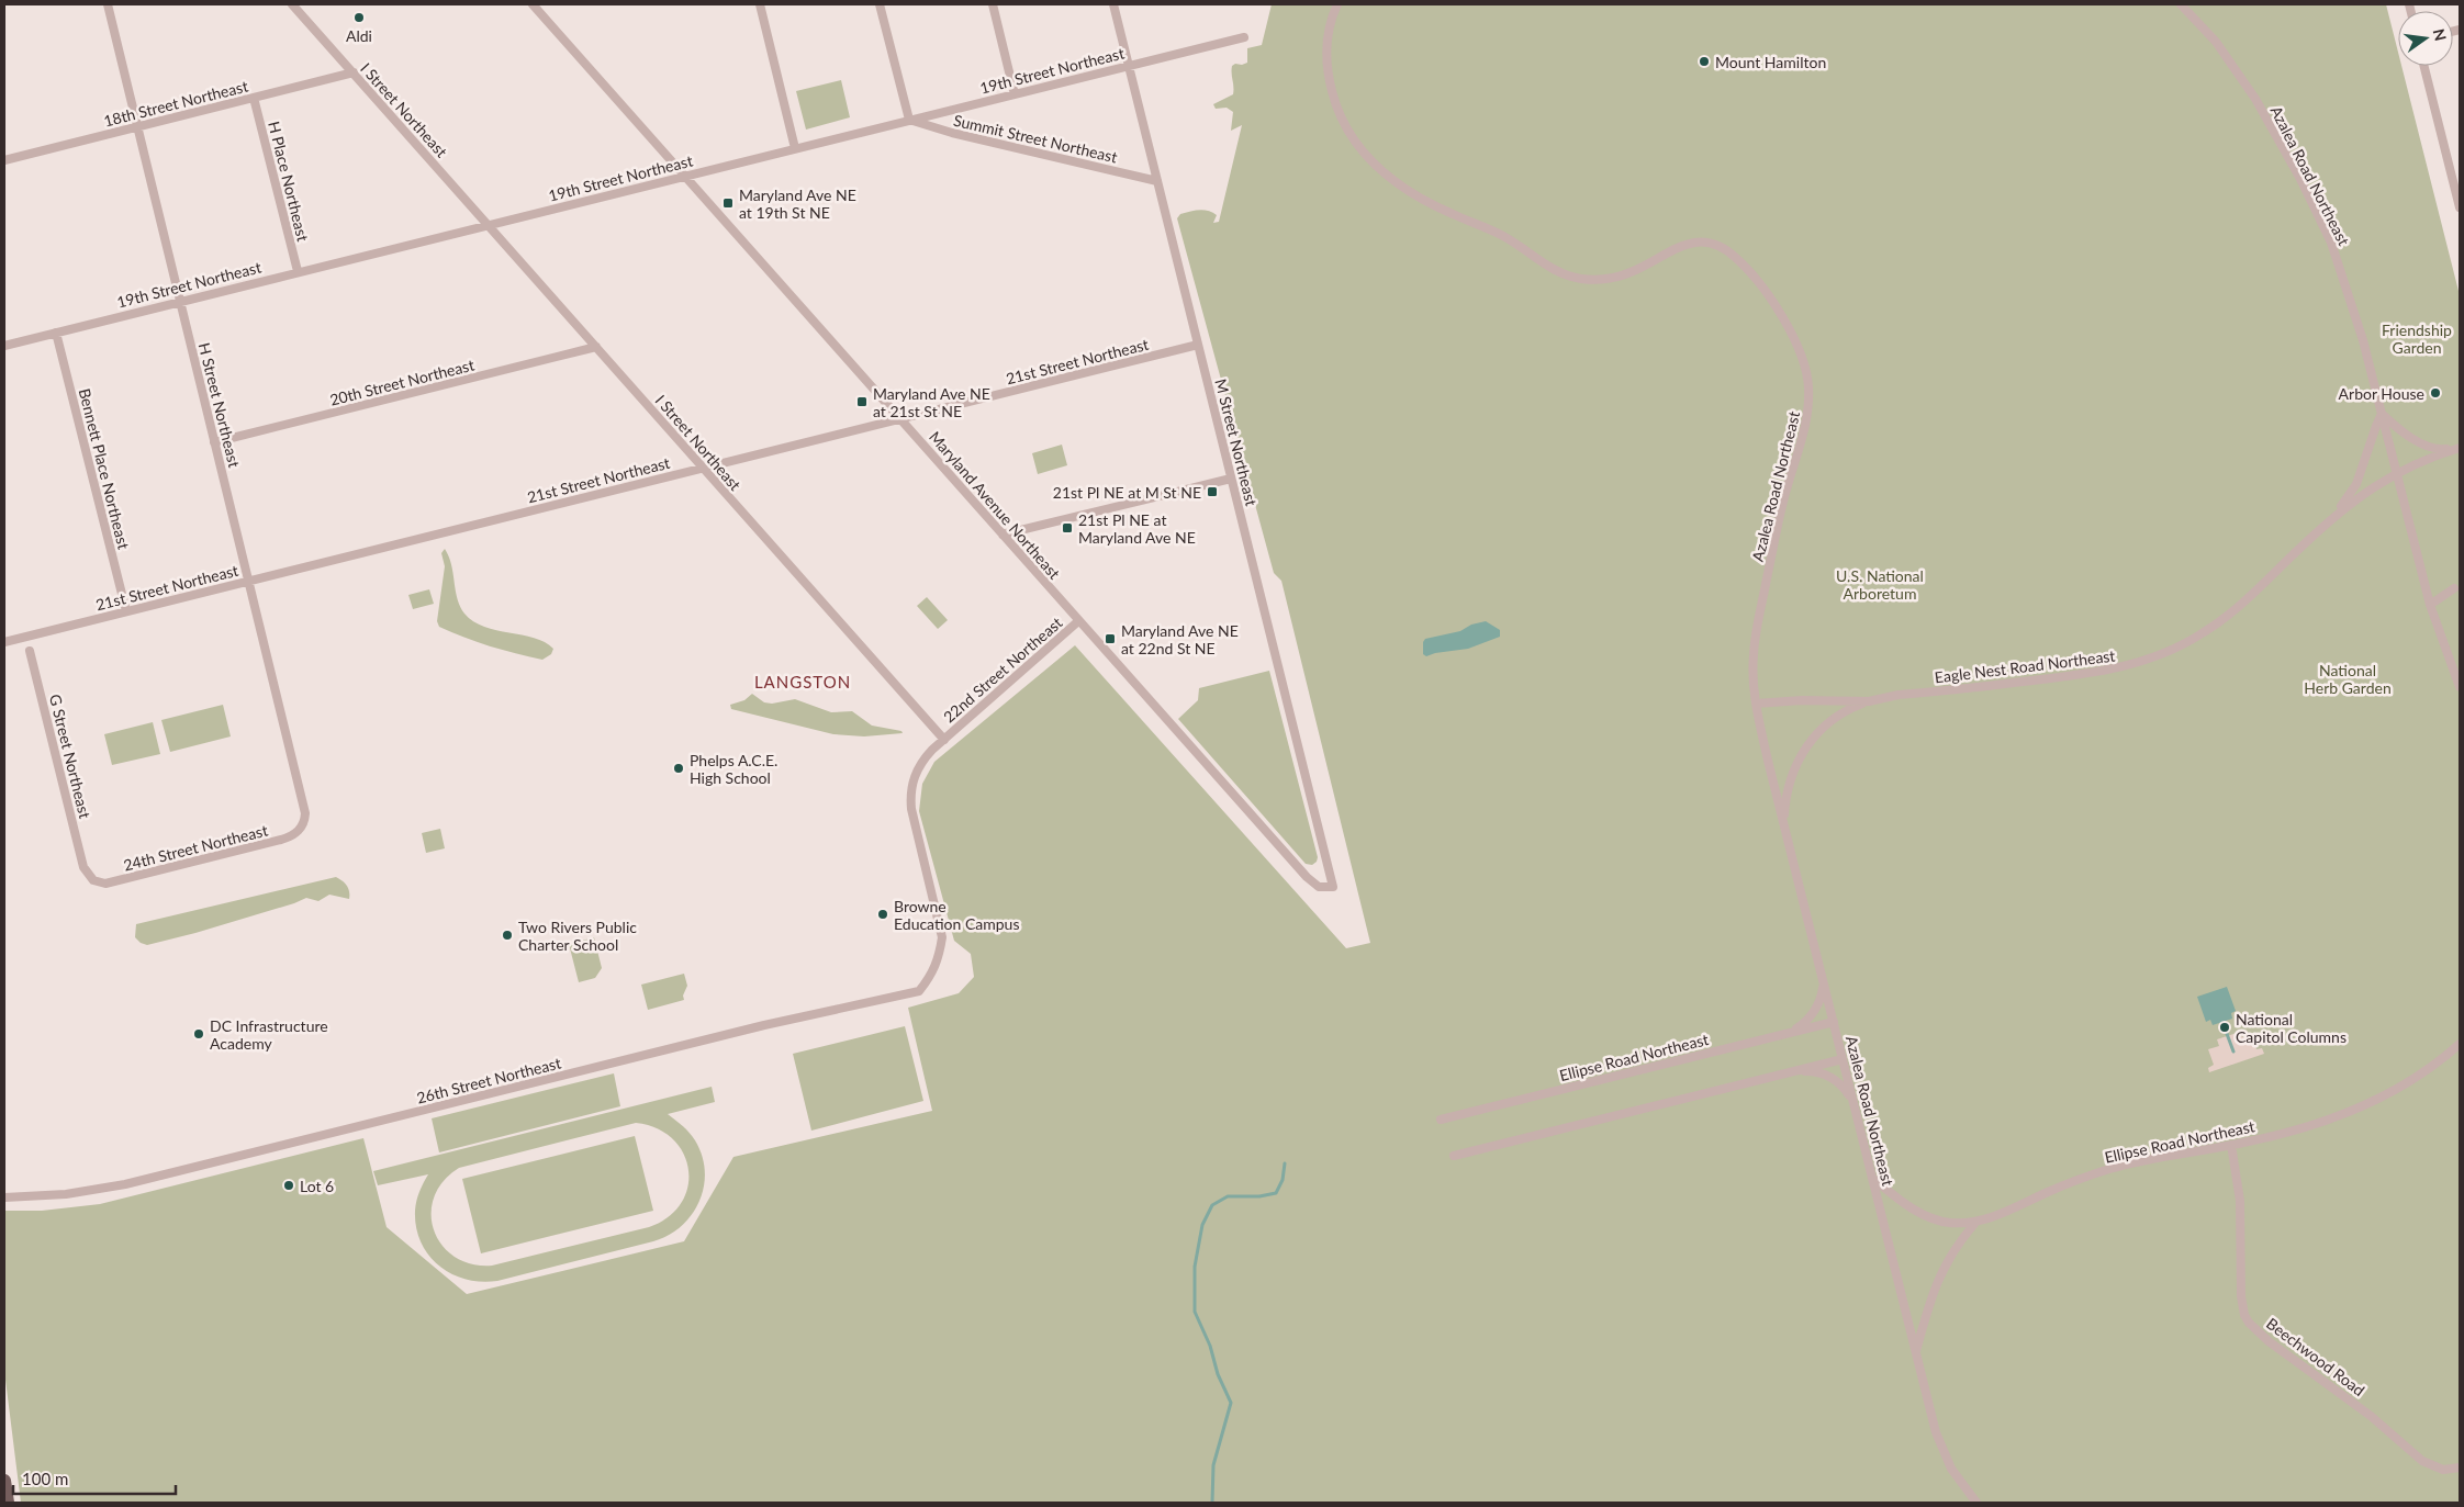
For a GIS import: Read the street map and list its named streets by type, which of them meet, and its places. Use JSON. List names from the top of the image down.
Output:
{
  "streets": {
    "street": [
      "19th Street Northeast",
      "18th Street Northeast",
      "I Street Northeast",
      "Summit Street Northeast",
      "Azalea Road Northeast",
      "H Place Northeast",
      "21st Street Northeast",
      "20th Street Northeast",
      "H Street Northeast",
      "M Street Northeast",
      "Bennett Place Northeast",
      "Maryland Avenue Northeast",
      "Eagle Nest Road Northeast",
      "22nd Street Northeast",
      "G Street Northeast",
      "24th Street Northeast",
      "Ellipse Road Northeast",
      "26th Street Northeast",
      "Beechwood Road"
    ]
  },
  "crossings": [
    ["19th Street Northeast", "I Street Northeast"],
    ["19th Street Northeast", "Summit Street Northeast"],
    ["19th Street Northeast", "H Place Northeast"],
    ["19th Street Northeast", "H Street Northeast"],
    ["19th Street Northeast", "M Street Northeast"],
    ["19th Street Northeast", "Bennett Place Northeast"],
    ["19th Street Northeast", "Maryland Avenue Northeast"],
    ["18th Street Northeast", "I Street Northeast"],
    ["18th Street Northeast", "H Place Northeast"],
    ["18th Street Northeast", "H Street Northeast"],
    ["I Street Northeast", "21st Street Northeast"],
    ["I Street Northeast", "20th Street Northeast"],
    ["I Street Northeast", "22nd Street Northeast"],
    ["I Street Northeast", "26th Street Northeast"],
    ["Summit Street Northeast", "M Street Northeast"],
    ["Azalea Road Northeast", "Eagle Nest Road Northeast"],
    ["Azalea Road Northeast", "Ellipse Road Northeast"],
    ["21st Street Northeast", "H Street Northeast"],
    ["21st Street Northeast", "M Street Northeast"],
    ["21st Street Northeast", "Bennett Place Northeast"],
    ["21st Street Northeast", "Maryland Avenue Northeast"],
    ["20th Street Northeast", "H Street Northeast"],
    ["H Street Northeast", "24th Street Northeast"],
    ["M Street Northeast", "Maryland Avenue Northeast"],
    ["Maryland Avenue Northeast", "22nd Street Northeast"],
    ["22nd Street Northeast", "26th Street Northeast"],
    ["G Street Northeast", "24th Street Northeast"],
    ["Ellipse Road Northeast", "Beechwood Road"]
  ],
  "districts": ["LANGSTON"],
  "parks": ["Friendship Garden", "U.S. National Arboretum", "National Herb Garden"],
  "places": {
    "other": [
      "Aldi",
      "Mount Hamilton",
      "Arbor House",
      "Phelps A.C.E. High School",
      "Browne Education Campus",
      "Two Rivers Public Charter School",
      "National Capitol Columns",
      "DC Infrastructure Academy",
      "Lot 6"
    ],
    "transit": [
      "Maryland Ave NE at 19th St NE",
      "Maryland Ave NE at 21st St NE",
      "21st Pl NE at M St NE",
      "21st Pl NE at Maryland Ave NE",
      "Maryland Ave NE at 22nd St NE"
    ]
  },
  "scale_bar": "100 m",
  "north": "right"
}
